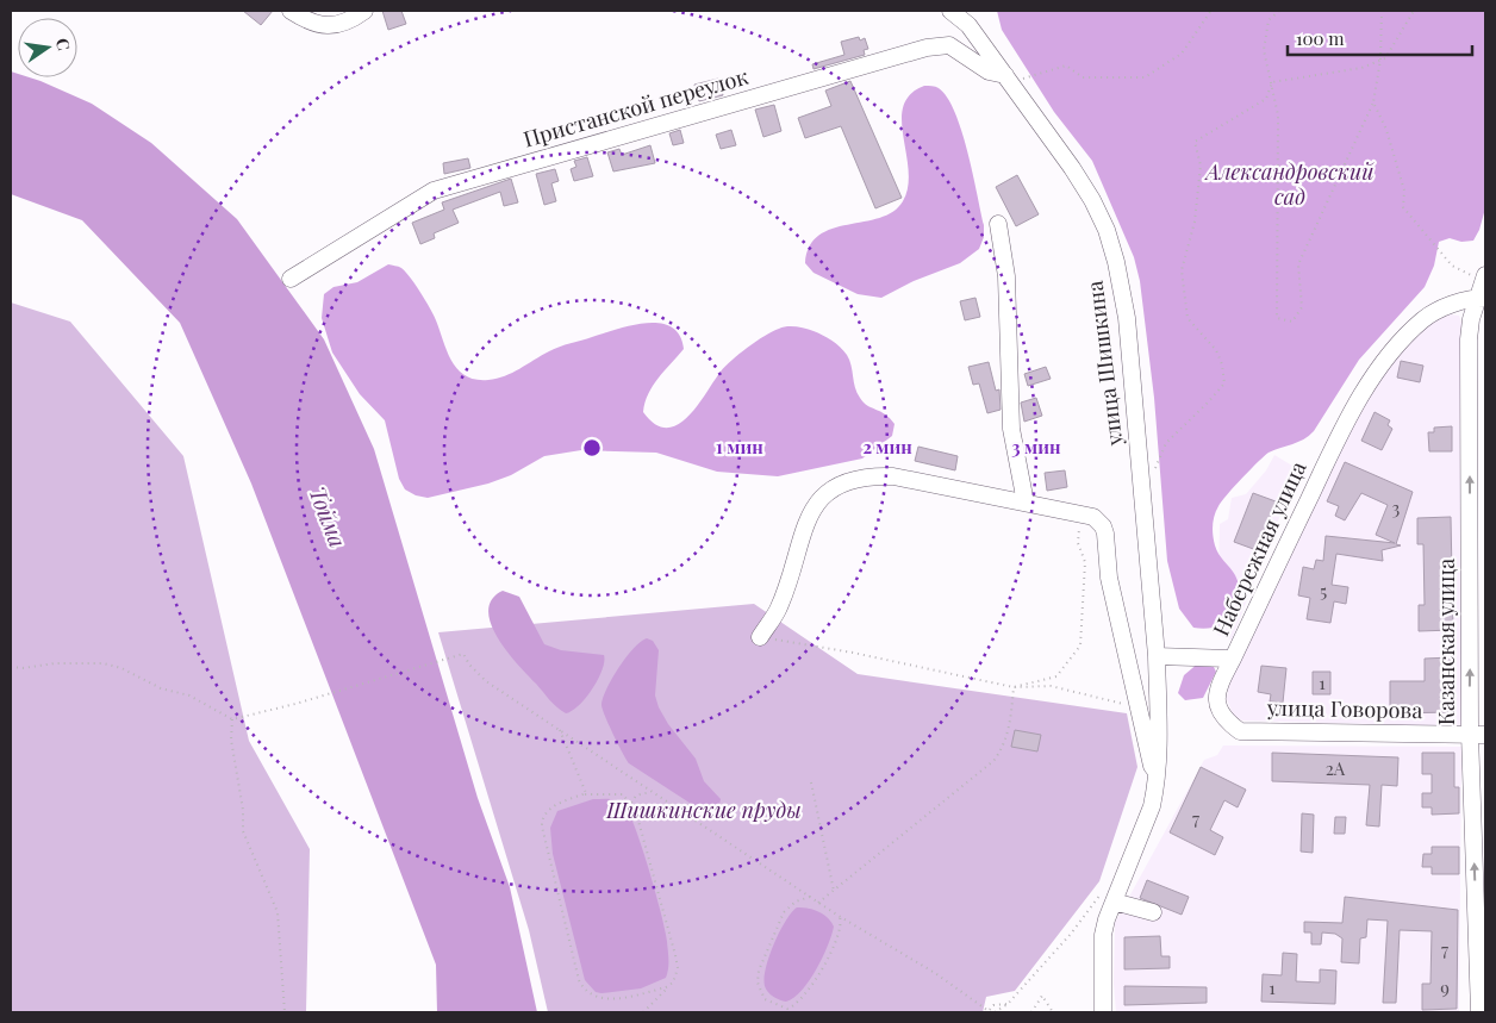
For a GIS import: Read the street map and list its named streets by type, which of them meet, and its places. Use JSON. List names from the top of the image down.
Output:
{
  "streets": {
    "street": [
      "Пристанской переулок",
      "улица Шишкина",
      "Набережная улица",
      "Казанская улица",
      "улица Говорова"
    ]
  },
  "crossings": [
    ["Пристанской переулок", "улица Шишкина"],
    ["улица Шишкина", "Набережная улица"],
    ["Набережная улица", "Казанская улица"],
    ["Набережная улица", "улица Говорова"],
    ["Казанская улица", "улица Говорова"]
  ],
  "one_way": ["Казанская улица"],
  "water": ["Тойма"],
  "parks": ["Александровский сад", "Шишкинские пруды"],
  "house_numbers": [
    "3",
    "5",
    "1",
    "2А",
    "7",
    "7",
    "1",
    "9"
  ],
  "scale_bar": "100 m",
  "north": "right",
  "rings": ["1 мин", "2 мин", "3 мин"]
}
